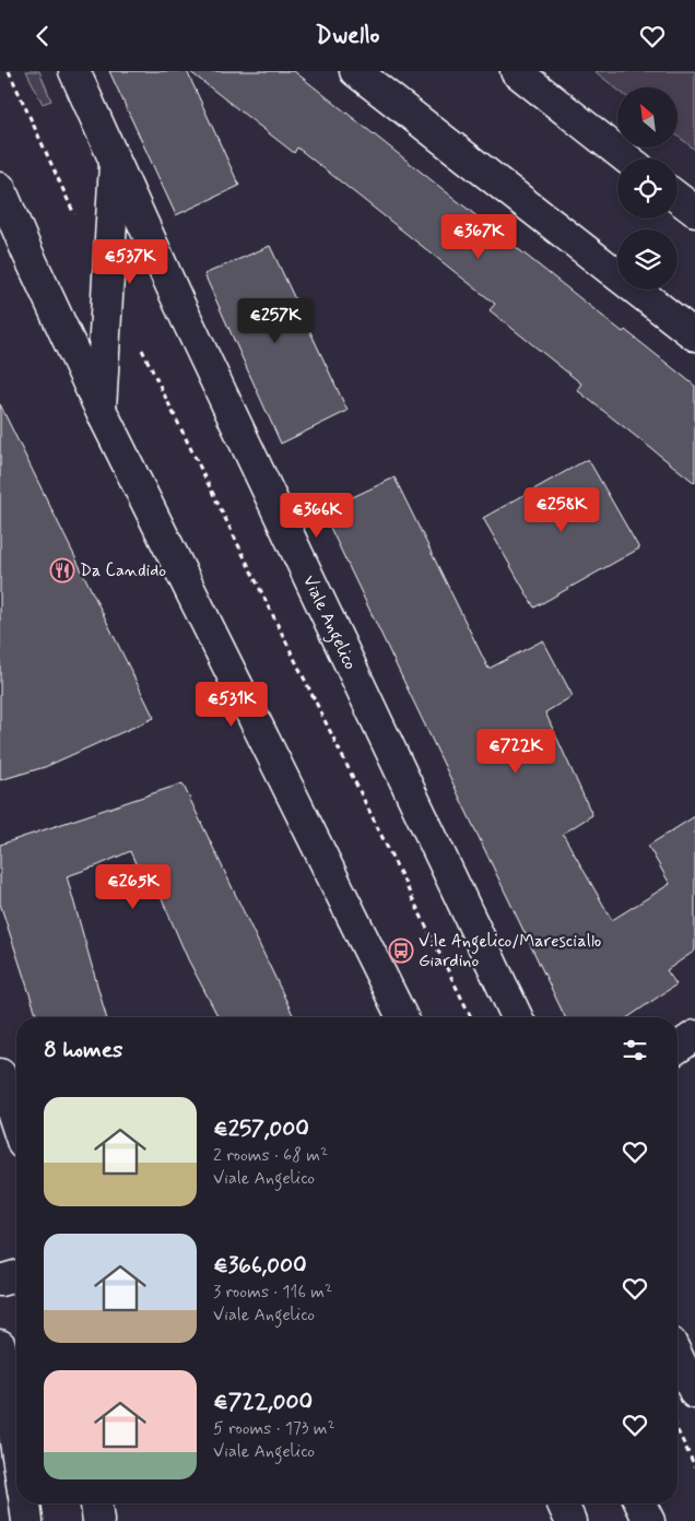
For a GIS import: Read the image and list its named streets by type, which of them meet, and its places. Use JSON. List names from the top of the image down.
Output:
{
  "streets": {
    "street": ["Viale Angelico"]
  },
  "places": {
    "restaurant": ["Da Candido"],
    "bus stop": ["V.le Angelico/Maresciallo Giardino"]
  },
  "north": "top left",
  "page": {
    "header": "Dwello",
    "price": [
      "€367K",
      "€537K",
      "€257K",
      "€258K",
      "€366K",
      "€531K",
      "€722K",
      "€265K"
    ],
    "heading": "8 homes",
    "list": [
      {
        "name": "€257,000",
        "note": "2 rooms · 68 m² · Viale Angelico"
      },
      {
        "name": "€366,000",
        "note": "3 rooms · 116 m² · Viale Angelico"
      },
      {
        "name": "€722,000",
        "note": "5 rooms · 173 m² · Viale Angelico"
      }
    ]
  }
}
